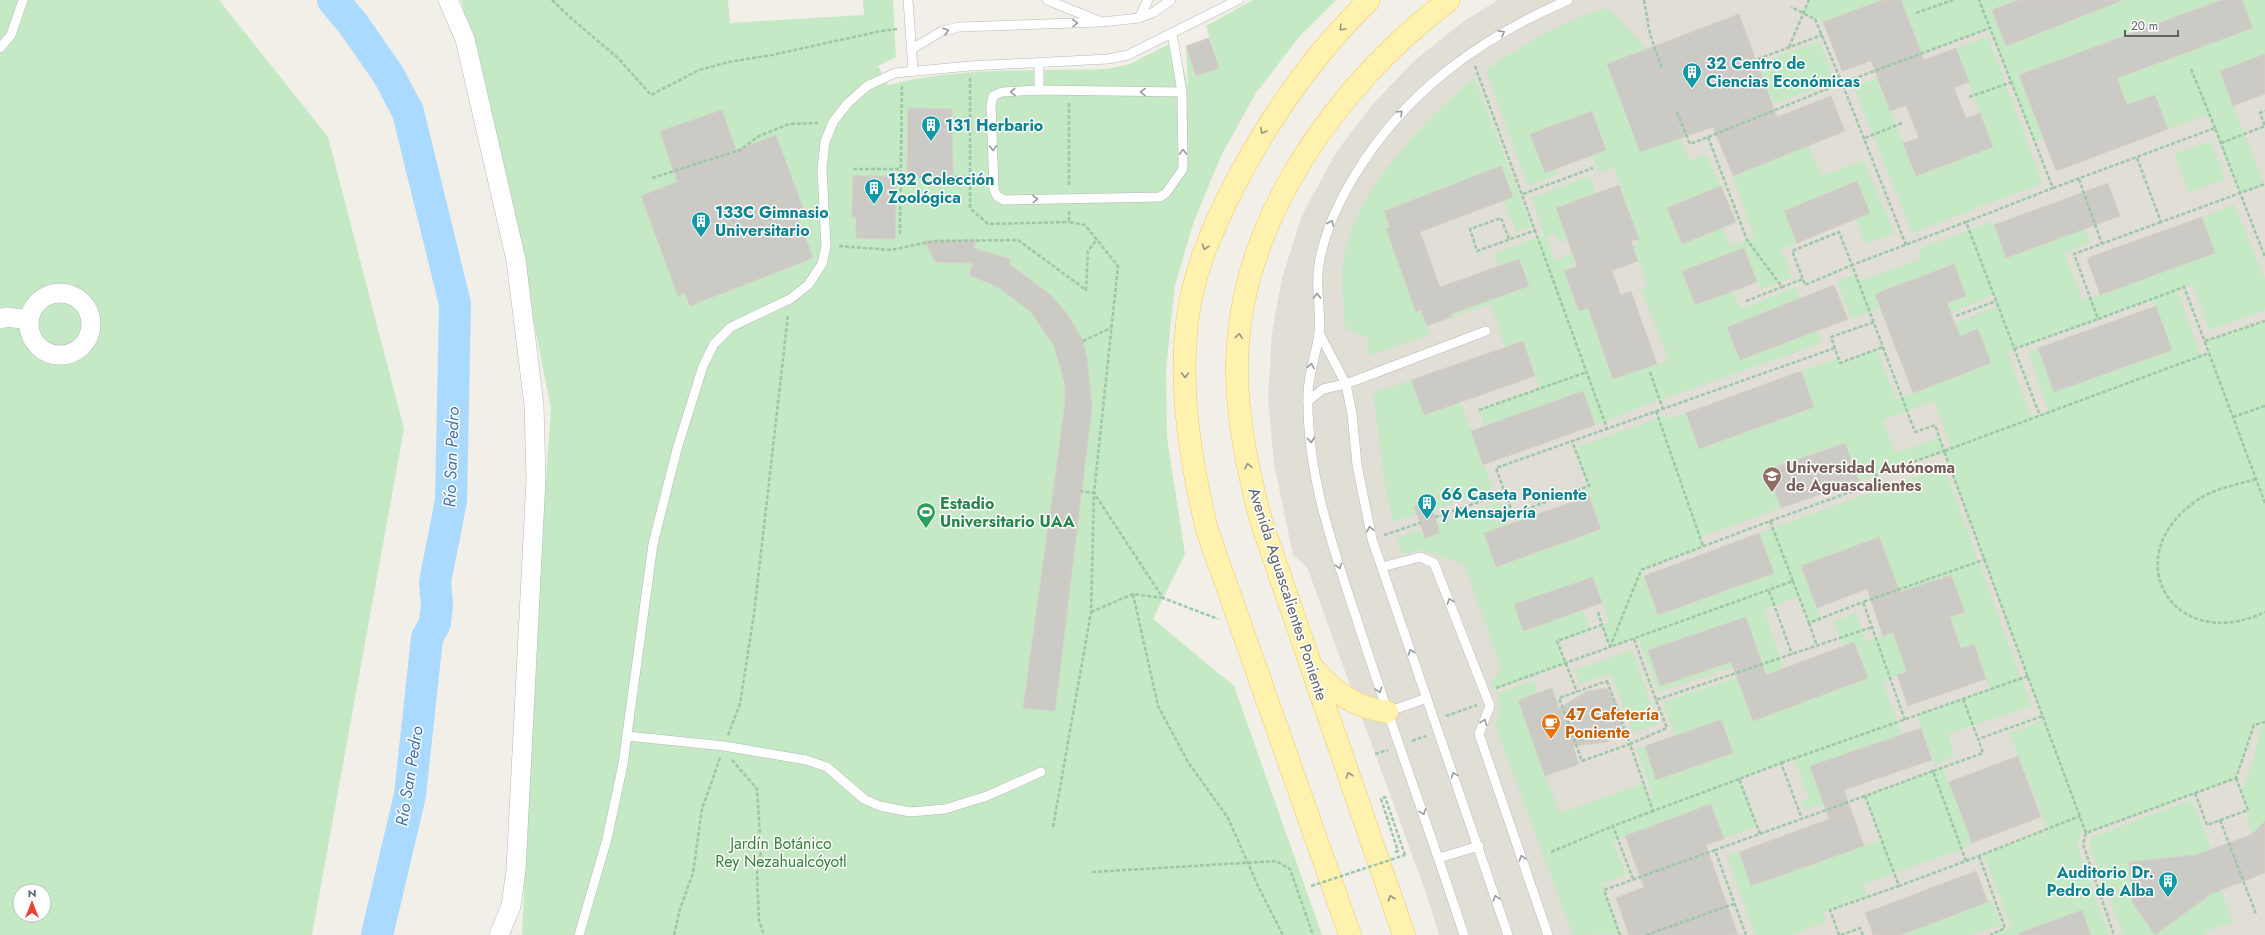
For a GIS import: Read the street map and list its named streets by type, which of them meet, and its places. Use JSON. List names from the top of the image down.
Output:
{
  "streets": {
    "main road": ["Avenida Aguascalientes Poniente"]
  },
  "water": ["Río San Pedro"],
  "parks": ["Jardín Botánico Rey Nezahualcóyotl"],
  "places": {
    "building": [
      "32 Centro de Ciencias Económicas",
      "131 Herbario",
      "132 Colección Zoológica",
      "133C Gimnasio Universitario",
      "66 Caseta Poniente y Mensajería",
      "Auditorio Dr. Pedro de Alba"
    ],
    "school or university": ["Universidad Autónoma de Aguascalientes"],
    "sports": ["Estadio Universitario UAA"],
    "cafe": ["47 Cafetería Poniente"]
  },
  "scale_bar": "20 m",
  "north": "top"
}
